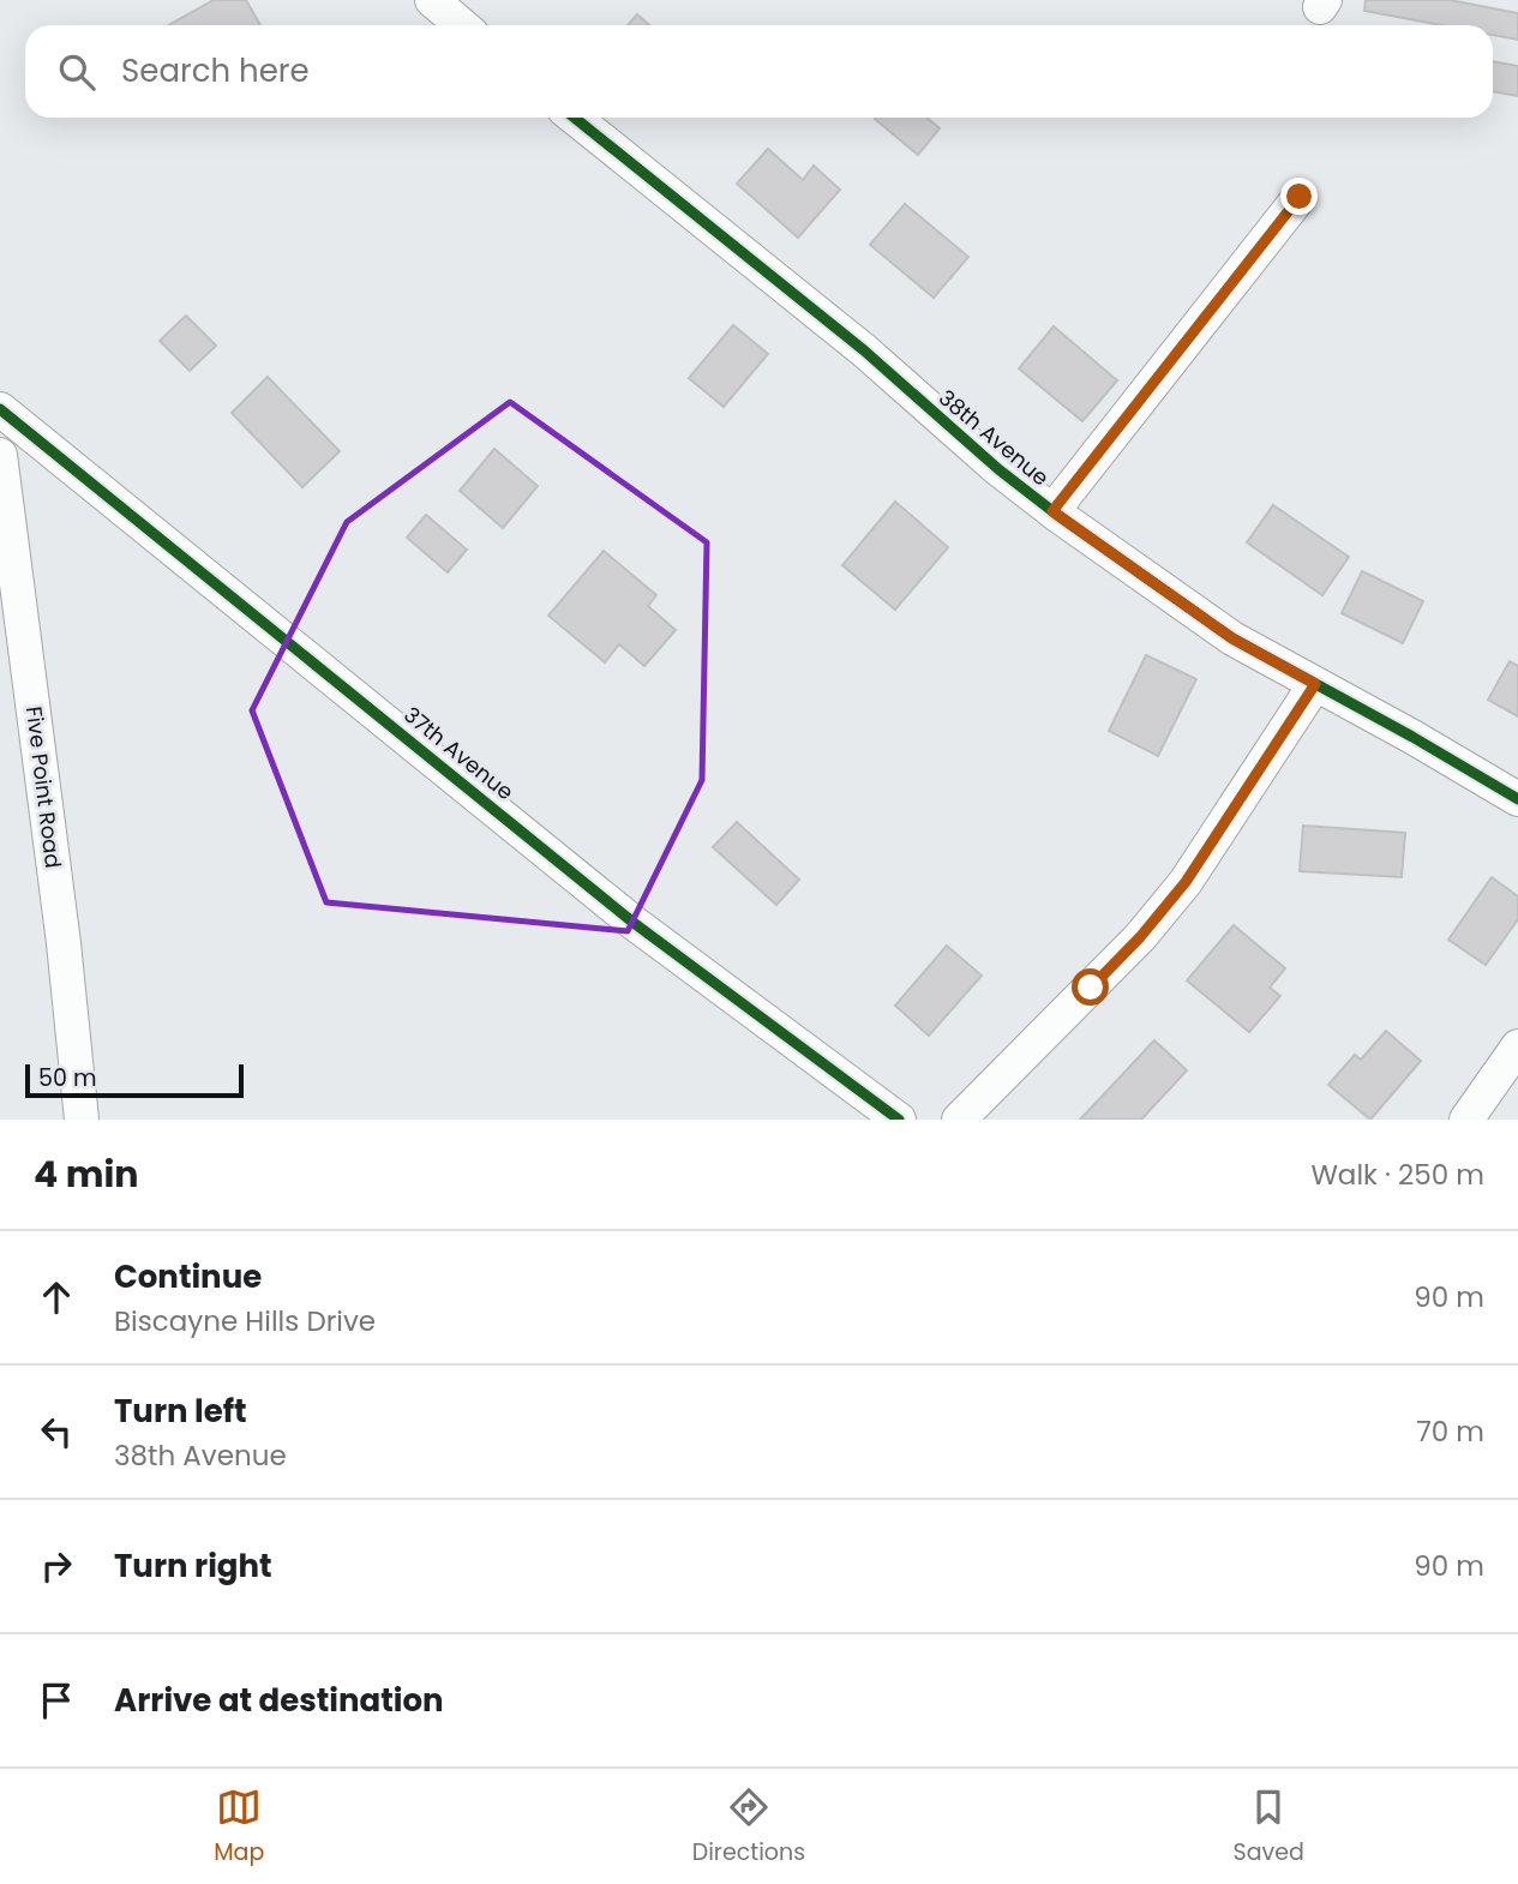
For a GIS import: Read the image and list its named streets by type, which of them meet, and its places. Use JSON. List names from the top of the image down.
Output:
{
  "streets": {
    "street": ["38th Avenue", "37th Avenue", "Five Point Road"]
  },
  "scale_bar": "50 m",
  "page": {
    "search": "Search here",
    "scale": "50 m",
    "heading": ["4 min", "Walk · 250 m"],
    "list": [
      ["Continue", "Biscayne Hills Drive", "90 m"],
      ["Turn left", "38th Avenue", "70 m"],
      ["Turn right", "90 m"],
      "Arrive at destination"
    ],
    "nav": ["Map", "Directions", "Saved"]
  }
}
